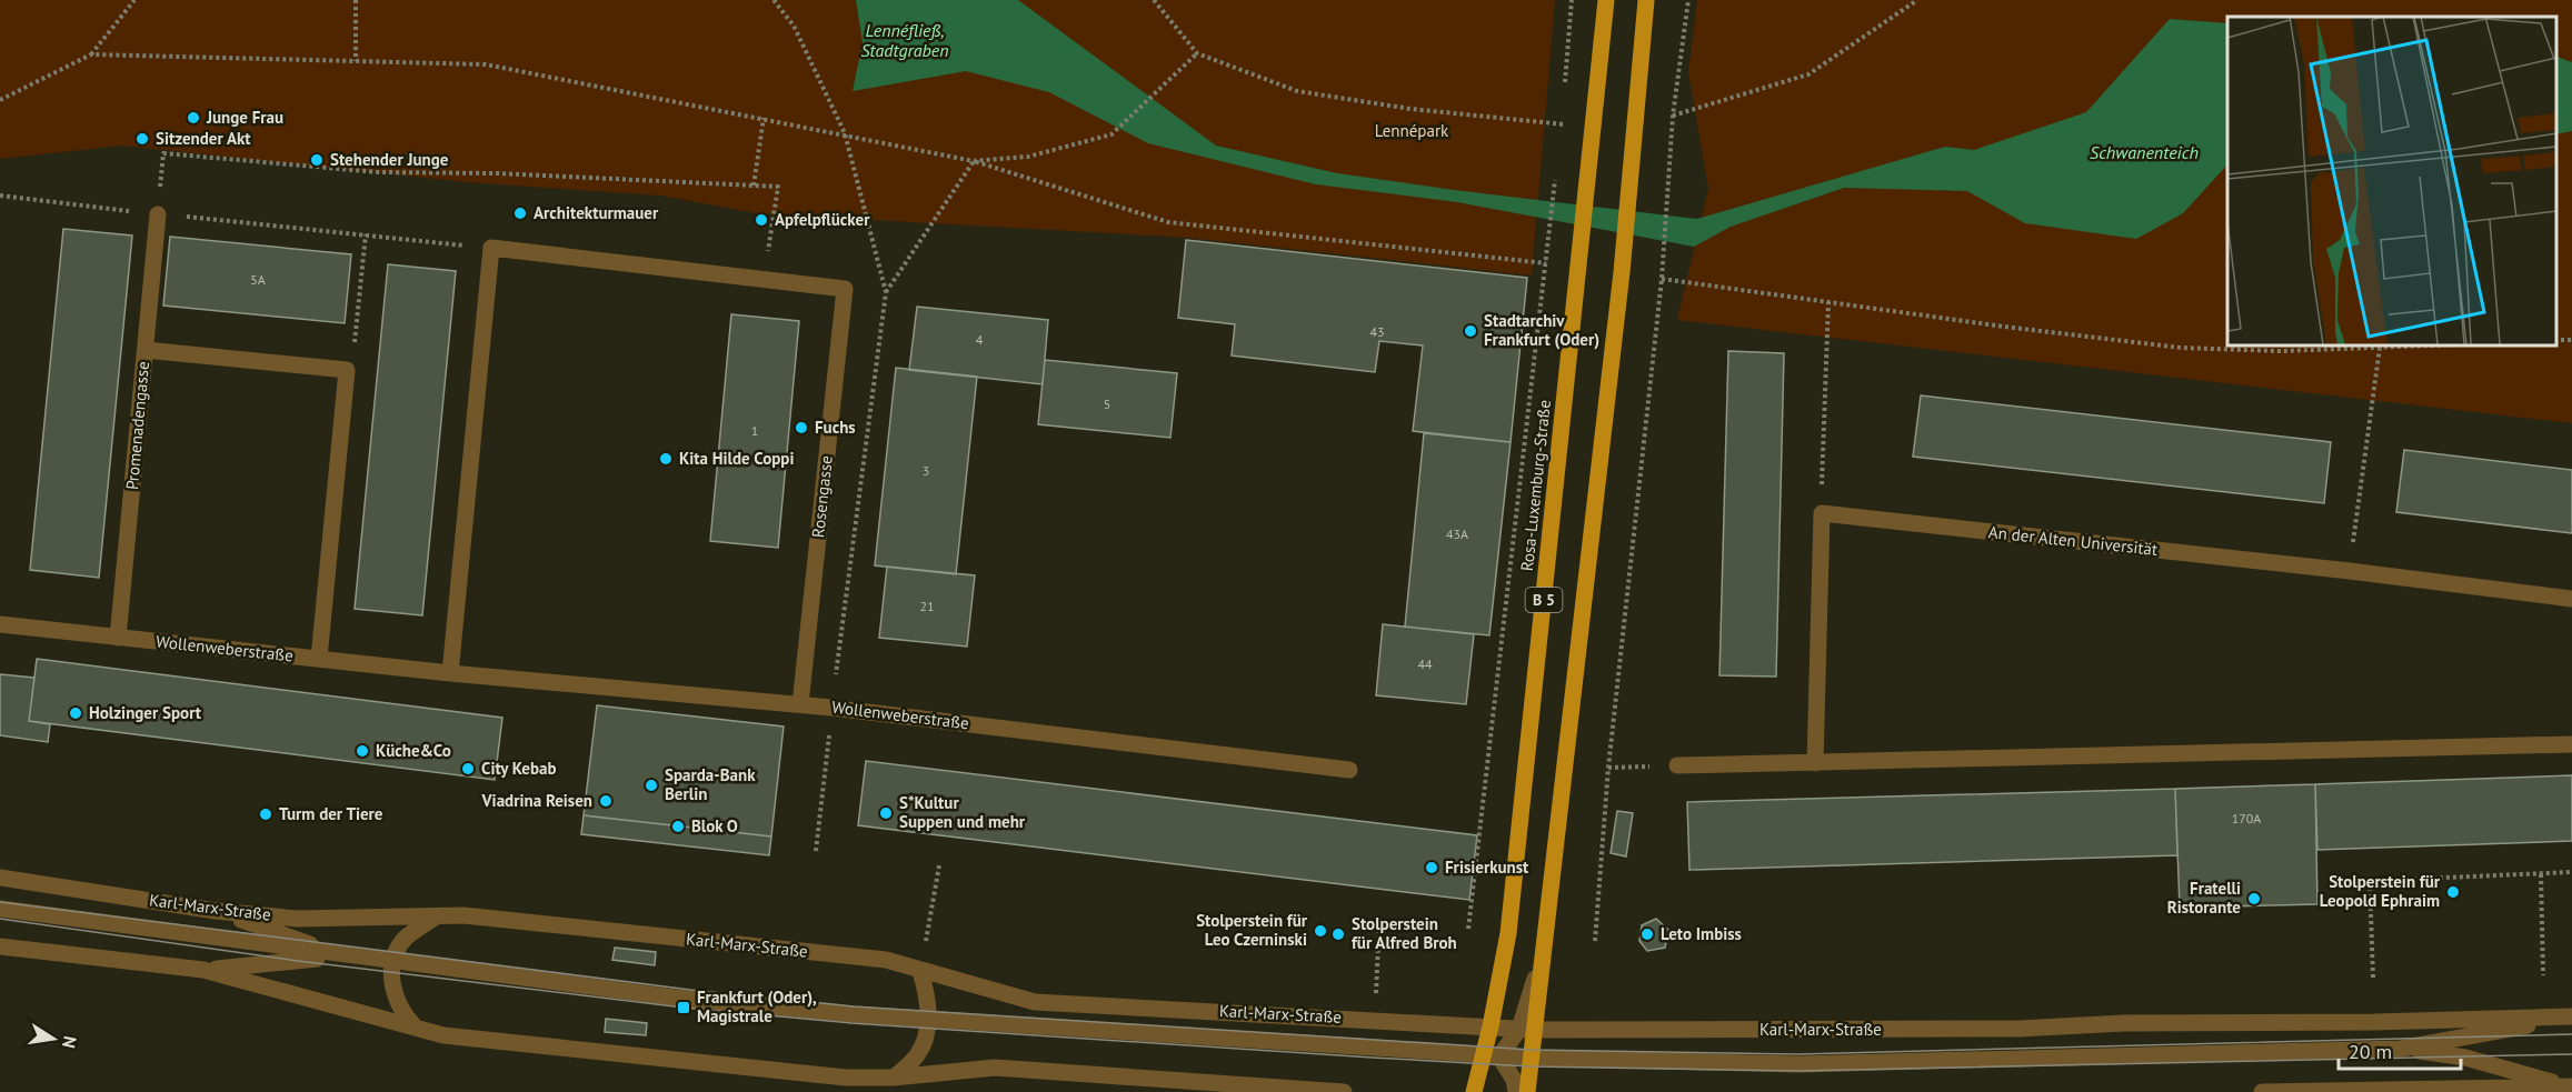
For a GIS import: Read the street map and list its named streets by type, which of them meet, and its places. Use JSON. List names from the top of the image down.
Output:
{
  "streets": {
    "main road": ["Rosa-Luxemburg-Straße", "B 5"],
    "street": [
      "Promenadengasse",
      "Rosengasse",
      "An der Alten Universität",
      "Wollenweberstraße",
      "Karl-Marx-Straße"
    ]
  },
  "crossings": [
    ["Promenadengasse", "Wollenweberstraße"],
    ["Rosa-Luxemburg-Straße", "Karl-Marx-Straße"],
    ["Rosengasse", "Wollenweberstraße"],
    ["B 5", "Karl-Marx-Straße"]
  ],
  "water": ["Lennéfließ, Stadtgraben", "Schwanenteich"],
  "parks": ["Lennépark"],
  "places": {
    "other": [
      "Junge Frau",
      "Sitzender Akt",
      "Stehender Junge",
      "Architekturmauer",
      "Apfelpflücker",
      "Stadtarchiv Frankfurt (Oder)",
      "Fuchs",
      "Kita Hilde Coppi",
      "Holzinger Sport",
      "Küche&Co",
      "City Kebab",
      "Sparda-Bank Berlin",
      "Viadrina Reisen",
      "S*Kultur Suppen und mehr",
      "Turm der Tiere",
      "Blok O",
      "Frisierkunst",
      "Stolperstein für Leopold Ephraim",
      "Fratelli Ristorante",
      "Stolperstein für Leo Czerninski",
      "Stolperstein für Alfred Broh",
      "Leto Imbiss"
    ],
    "transit": ["Frankfurt (Oder), Magistrale"]
  },
  "house_numbers": [
    "5A",
    "43",
    "4",
    "5",
    "1",
    "3",
    "43A",
    "21",
    "44",
    "170A"
  ],
  "scale_bar": "20 m",
  "north": "right"
}
